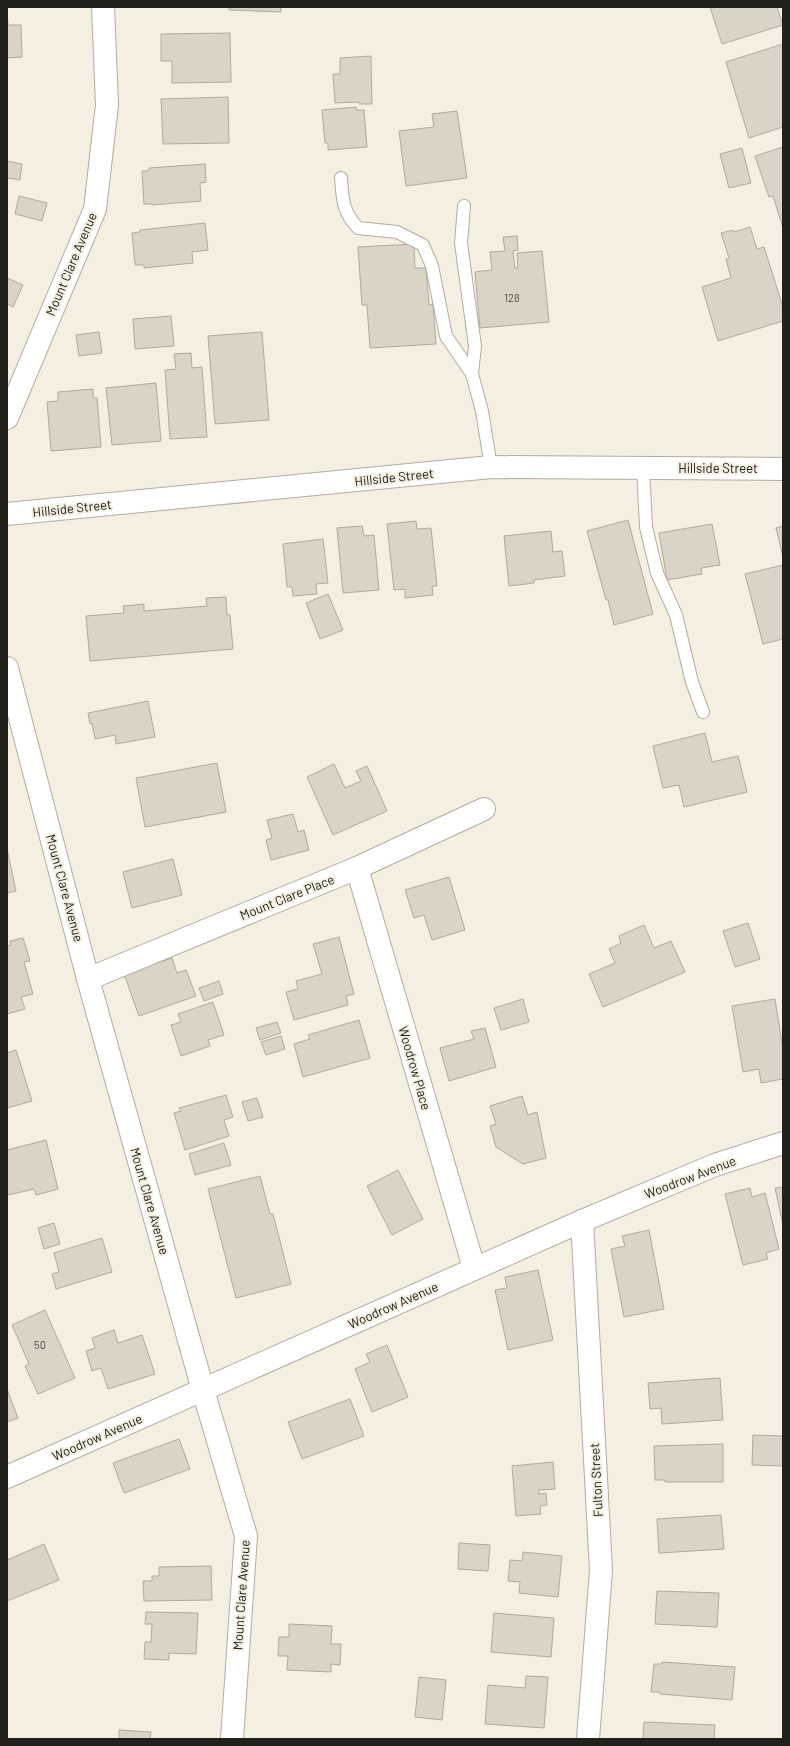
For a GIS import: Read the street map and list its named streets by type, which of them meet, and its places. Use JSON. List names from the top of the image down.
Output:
{
  "streets": {
    "street": [
      "Mount Clare Avenue",
      "Hillside Street",
      "Mount Clare Place",
      "Woodrow Place",
      "Woodrow Avenue",
      "Fulton Street"
    ]
  },
  "crossings": [
    ["Mount Clare Avenue", "Mount Clare Place"],
    ["Mount Clare Avenue", "Woodrow Avenue"],
    ["Mount Clare Place", "Woodrow Place"],
    ["Woodrow Place", "Woodrow Avenue"],
    ["Woodrow Avenue", "Fulton Street"]
  ],
  "house_numbers": ["128", "50"]
}
